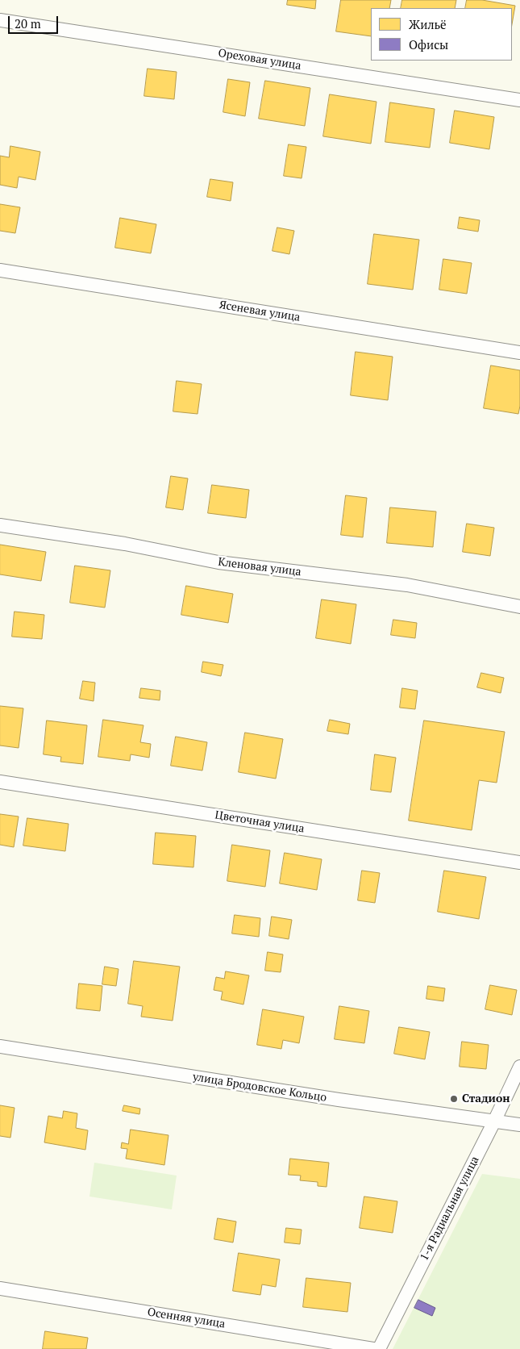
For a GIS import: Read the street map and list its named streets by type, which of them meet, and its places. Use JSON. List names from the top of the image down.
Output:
{
  "streets": {
    "street": [
      "Ореховая улица",
      "Ясеневая улица",
      "Кленовая улица",
      "Цветочная улица",
      "улица Бродовское Кольцо",
      "1-я Радиальная улица",
      "Осенняя улица"
    ]
  },
  "crossings": [
    ["улица Бродовское Кольцо", "1-я Радиальная улица"]
  ],
  "places": ["Стадион"],
  "legend": ["Жильё", "Офисы"],
  "scale_bar": "20 m"
}
